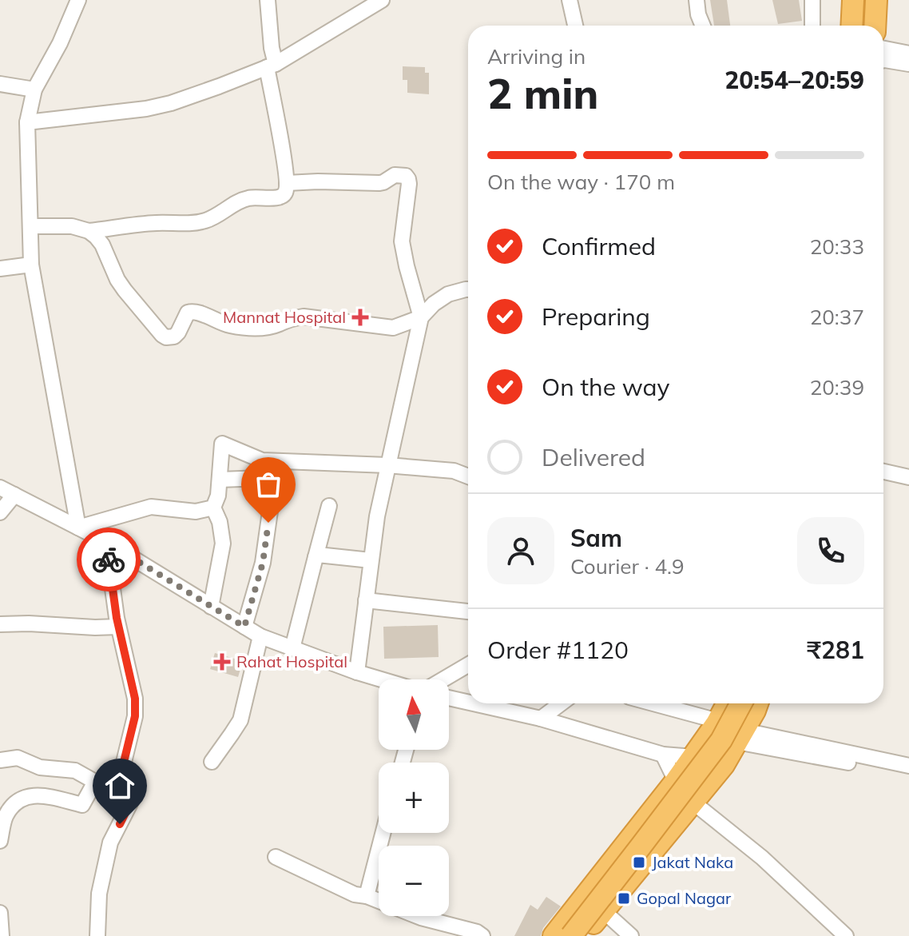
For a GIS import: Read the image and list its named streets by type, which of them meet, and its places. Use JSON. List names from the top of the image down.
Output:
{
  "places": {
    "health": ["Mannat Hospital", "Rahat Hospital"],
    "transit": ["Jakat Naka", "Gopal Nagar"]
  },
  "north": "top",
  "page": {
    "heading": ["2 min", "Arriving in", "20:54–20:59"],
    "panel": [
      "Sam",
      "Courier · 4.9",
      "Order #1120",
      "₹281"
    ],
    "bar": "On the way · 170 m",
    "list": [
      ["Confirmed", "20:33"],
      ["Preparing", "20:37"],
      ["On the way", "20:39"],
      "Delivered"
    ],
    "map_buttons": ["+", "−"]
  }
}
